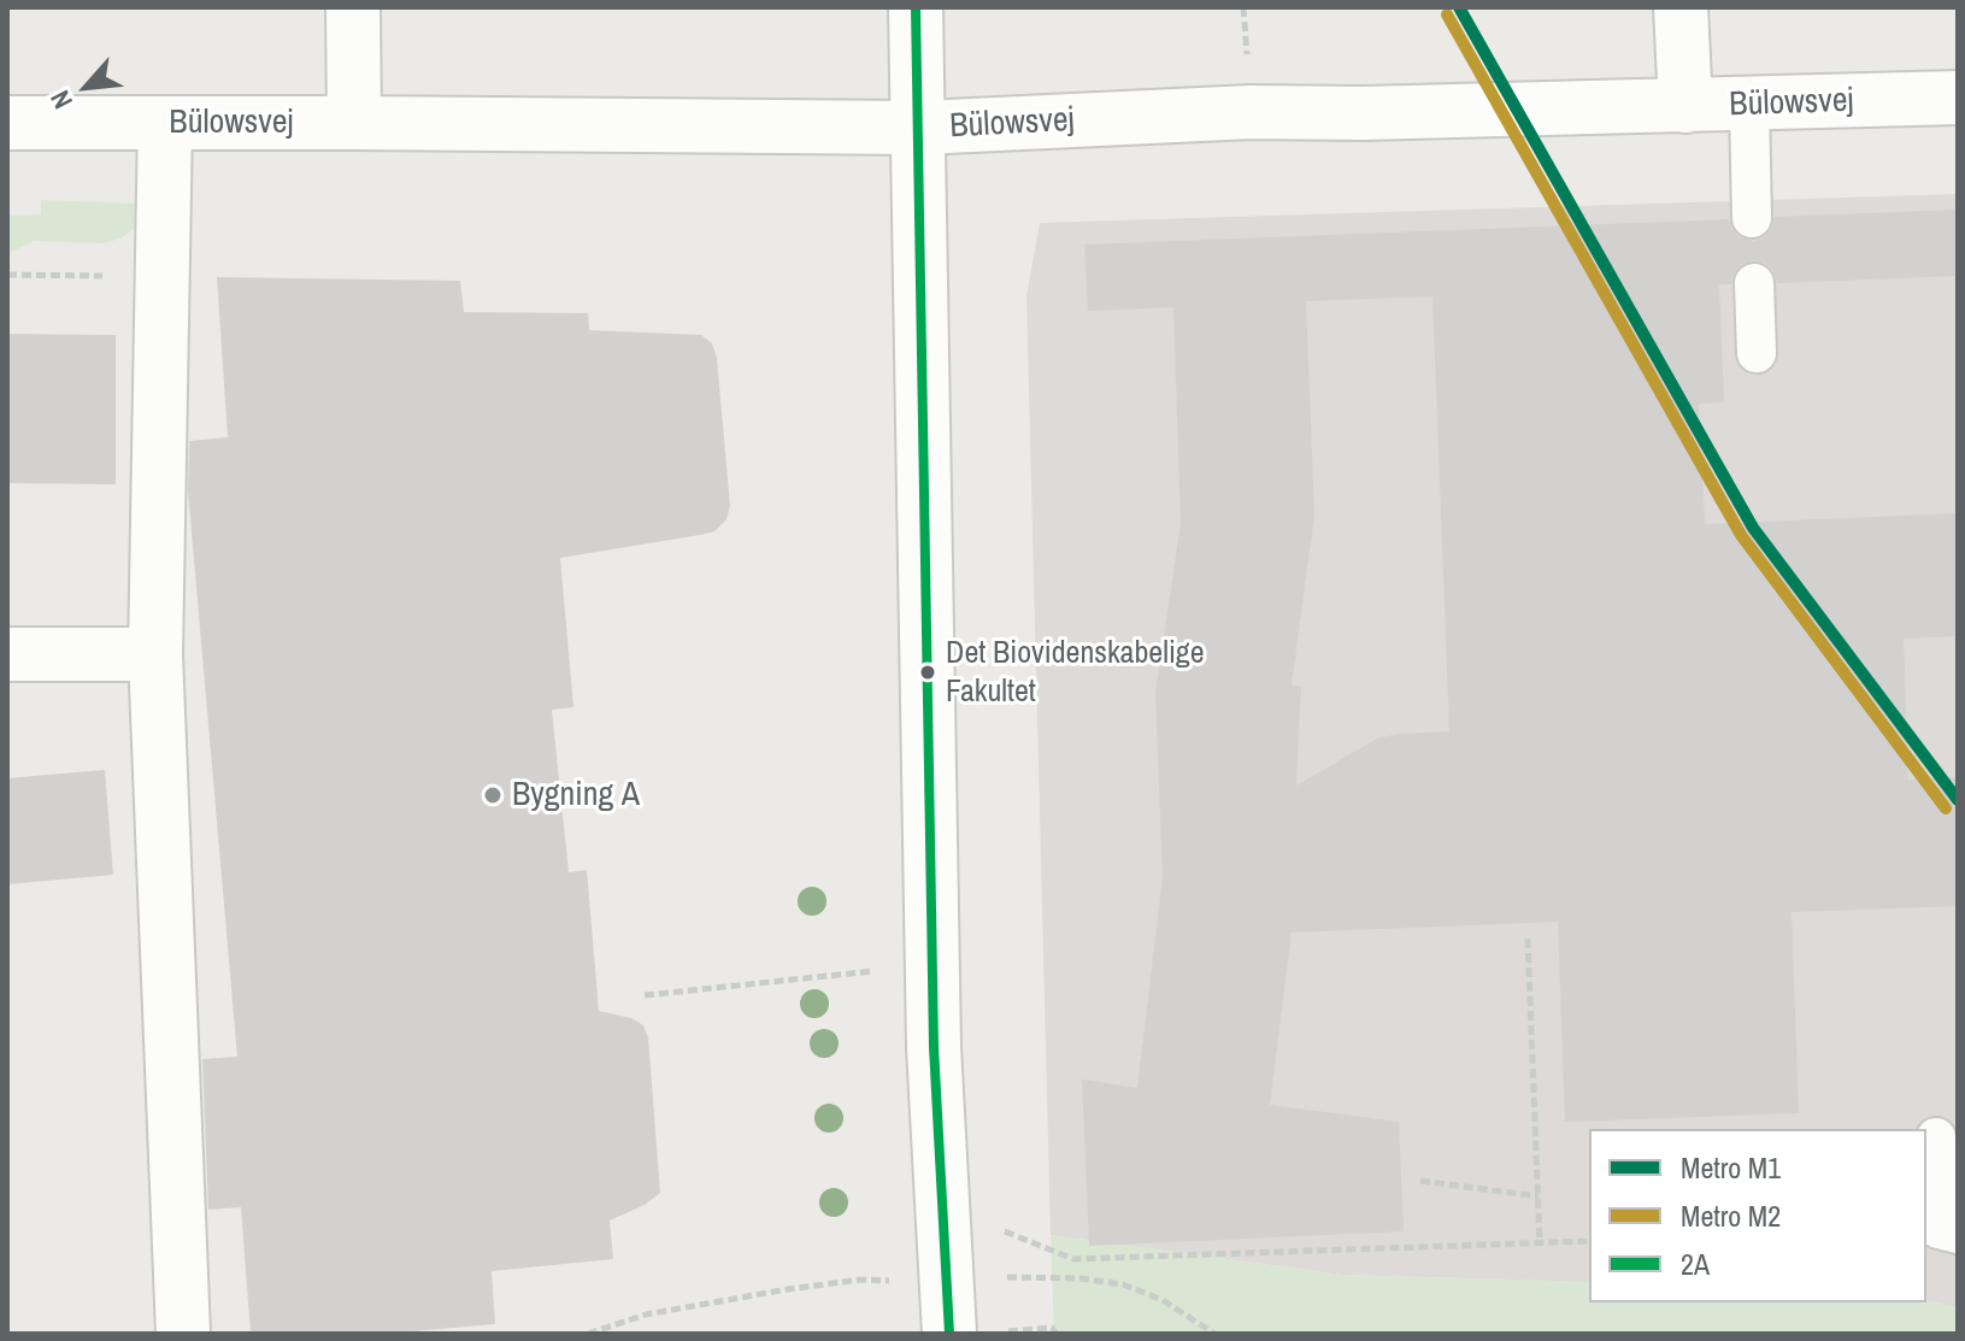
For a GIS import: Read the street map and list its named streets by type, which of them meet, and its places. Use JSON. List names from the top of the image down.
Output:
{
  "streets": {
    "street": ["Bülowsvej"]
  },
  "places": ["Det Biovidenskabelige Fakultet", "Bygning A"],
  "lines": ["metro line M1", "transit line 2A", "metro line M2"],
  "legend": ["Metro M1", "Metro M2", "2A"],
  "north": "bottom left"
}
